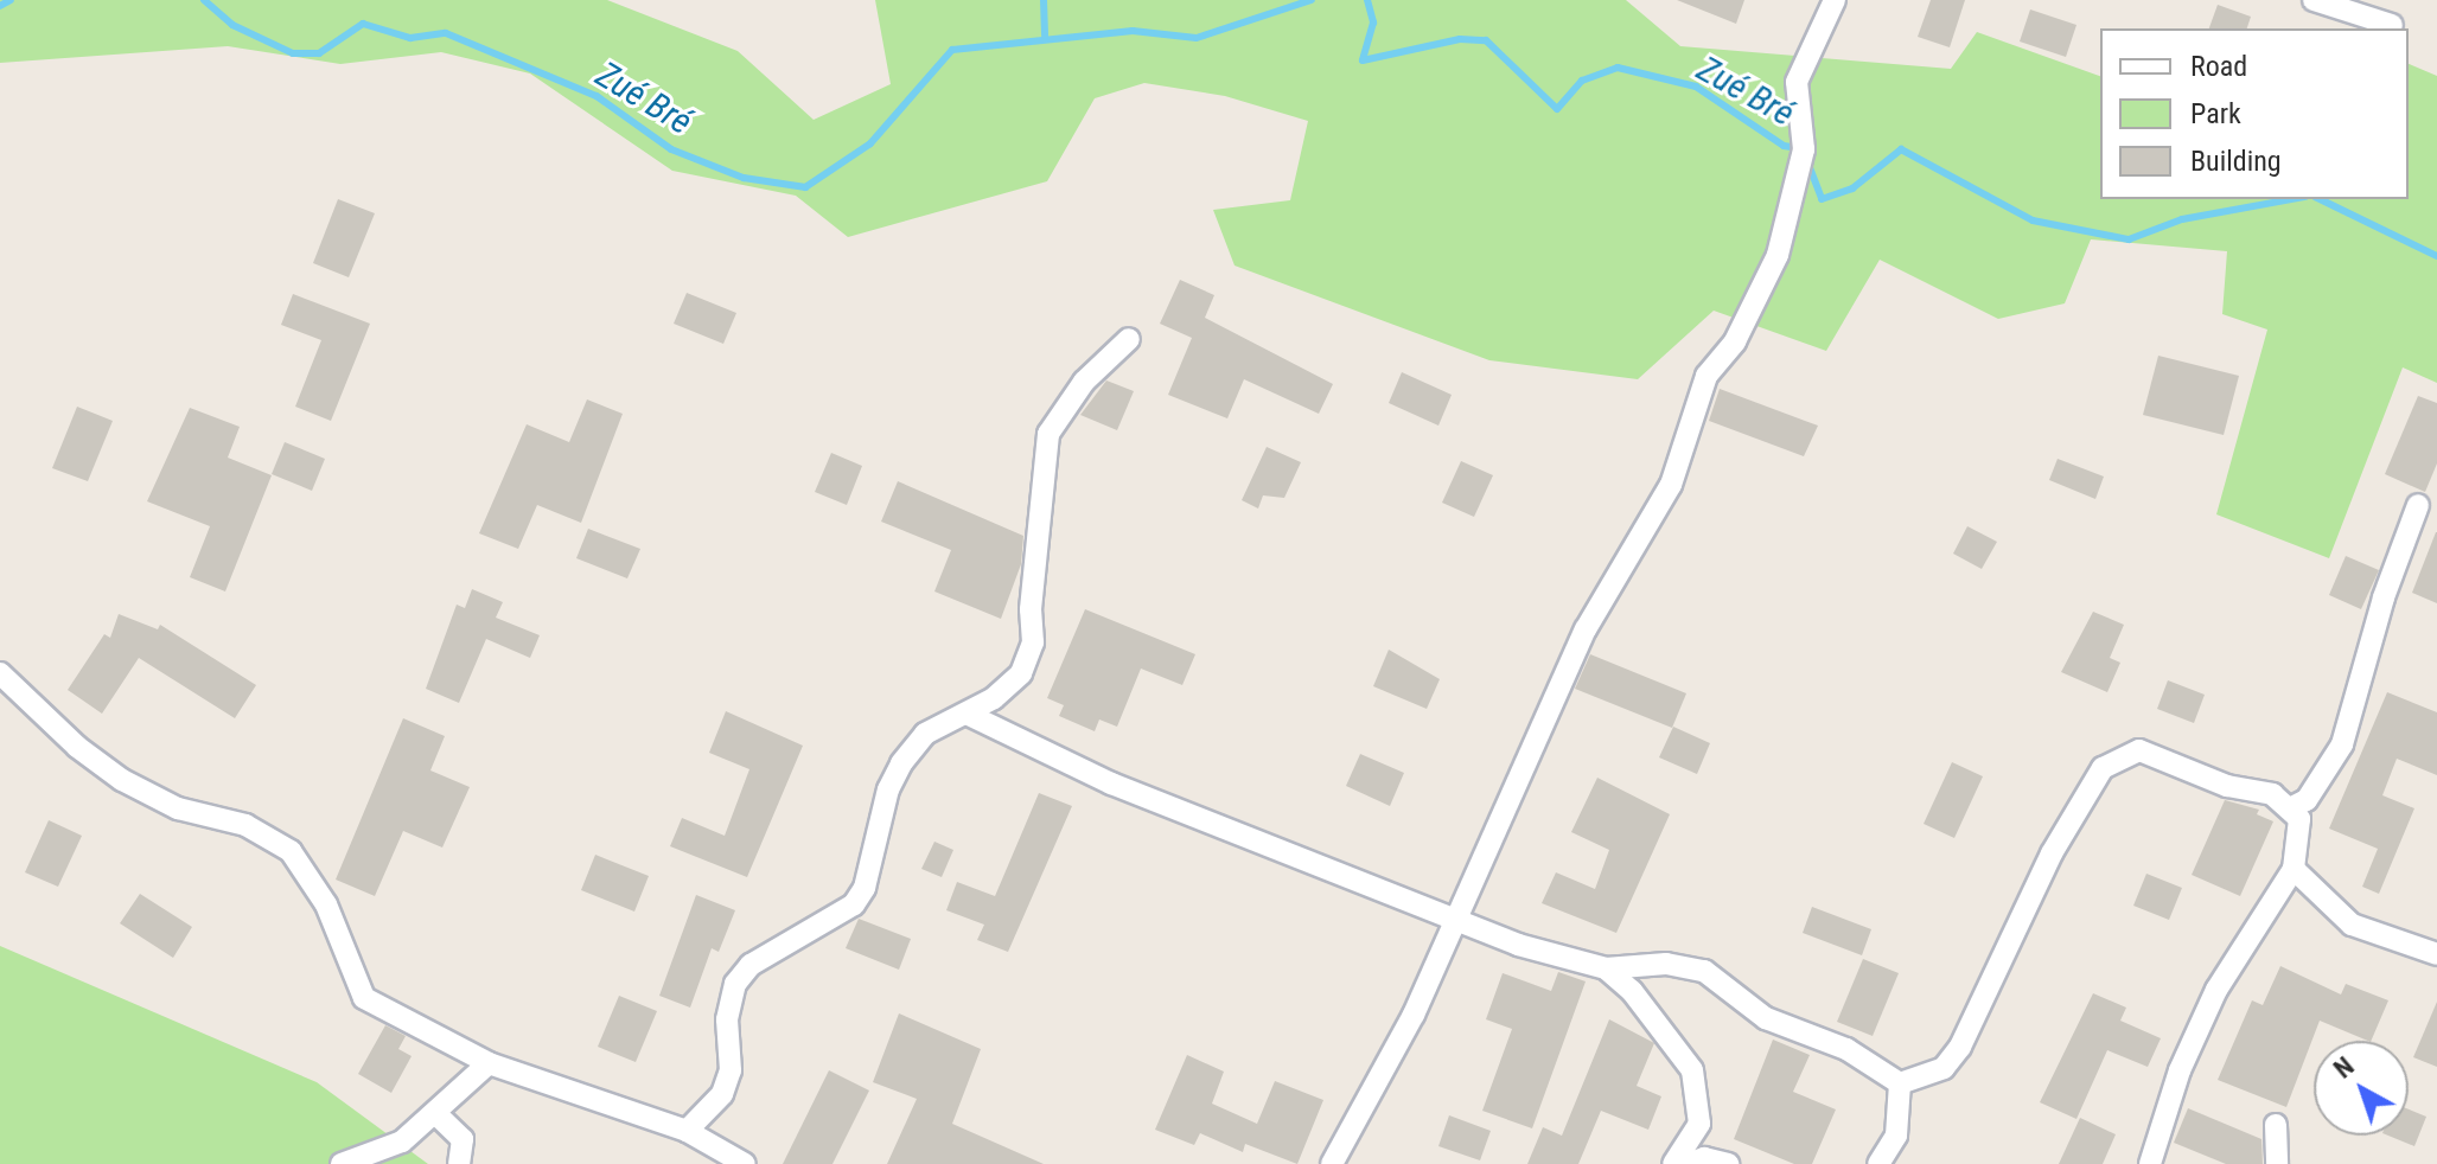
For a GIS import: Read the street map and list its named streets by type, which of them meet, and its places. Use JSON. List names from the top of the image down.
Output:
{
  "water": ["Zué Bré"],
  "legend": ["Road", "Park", "Building"],
  "north": "top left"
}
